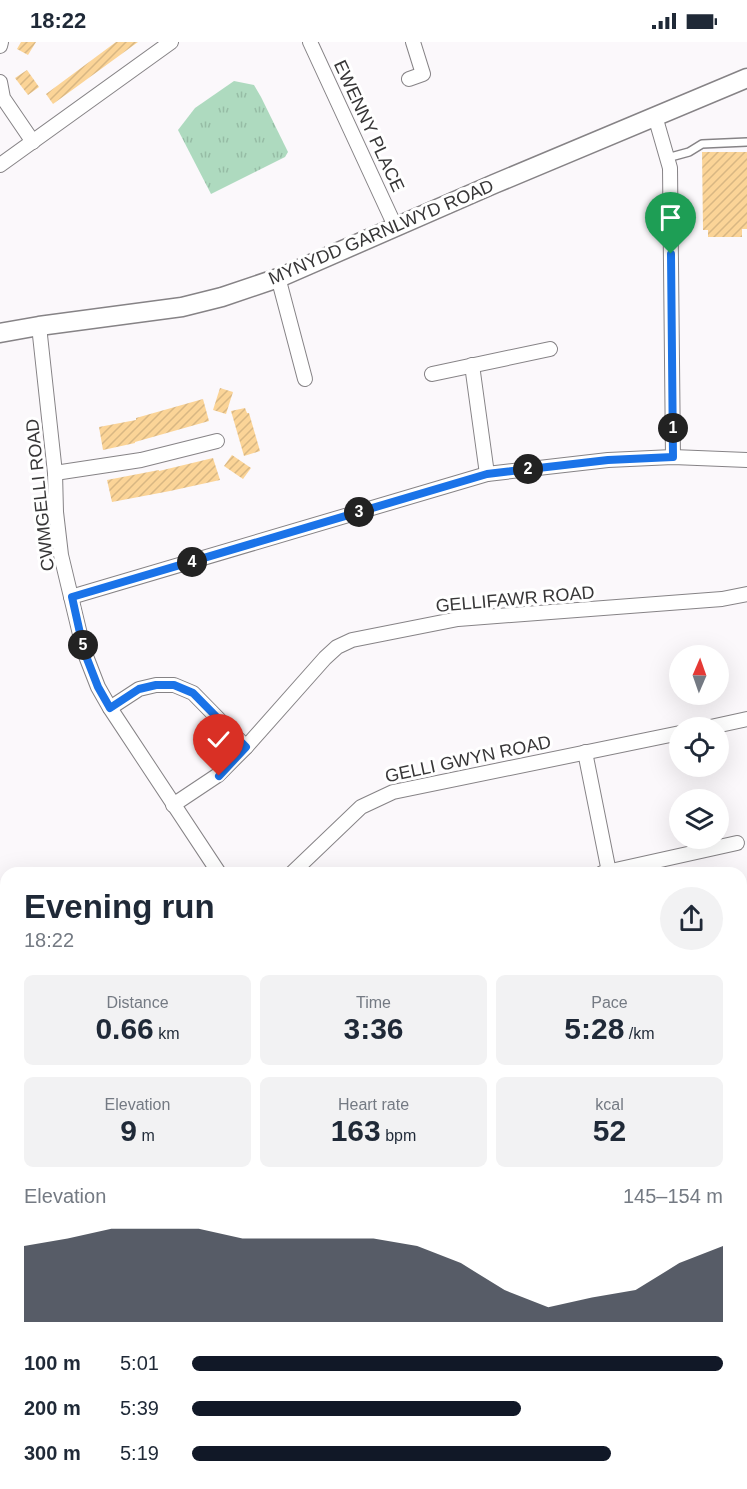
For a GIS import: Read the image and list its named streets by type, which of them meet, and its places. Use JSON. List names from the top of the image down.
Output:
{
  "streets": {
    "street": [
      "EWENNY PLACE",
      "MYNYDD GARNLWYD ROAD",
      "CWMGELLI ROAD",
      "GELLIFAWR ROAD",
      "GELLI GWYN ROAD"
    ]
  },
  "crossings": [
    ["EWENNY PLACE", "MYNYDD GARNLWYD ROAD"],
    ["MYNYDD GARNLWYD ROAD", "CWMGELLI ROAD"],
    ["CWMGELLI ROAD", "GELLIFAWR ROAD"]
  ],
  "north": "top",
  "page": {
    "status": "18:22",
    "pins": [
      "1",
      "2",
      "3",
      "4",
      "5"
    ],
    "heading": ["Evening run", "18:22"],
    "stats": [
      ["Distance", "0.66 km"],
      ["Time", "3:36"],
      ["Pace", "5:28 /km"],
      ["Elevation", "9 m"],
      ["Heart rate", "163 bpm"],
      ["kcal", "52"]
    ],
    "chart": ["Elevation", "145–154 m"],
    "list": [
      {
        "name": "100 m",
        "note": "5:01"
      },
      {
        "name": "200 m",
        "note": "5:39"
      },
      {
        "name": "300 m",
        "note": "5:19"
      }
    ]
  }
}
